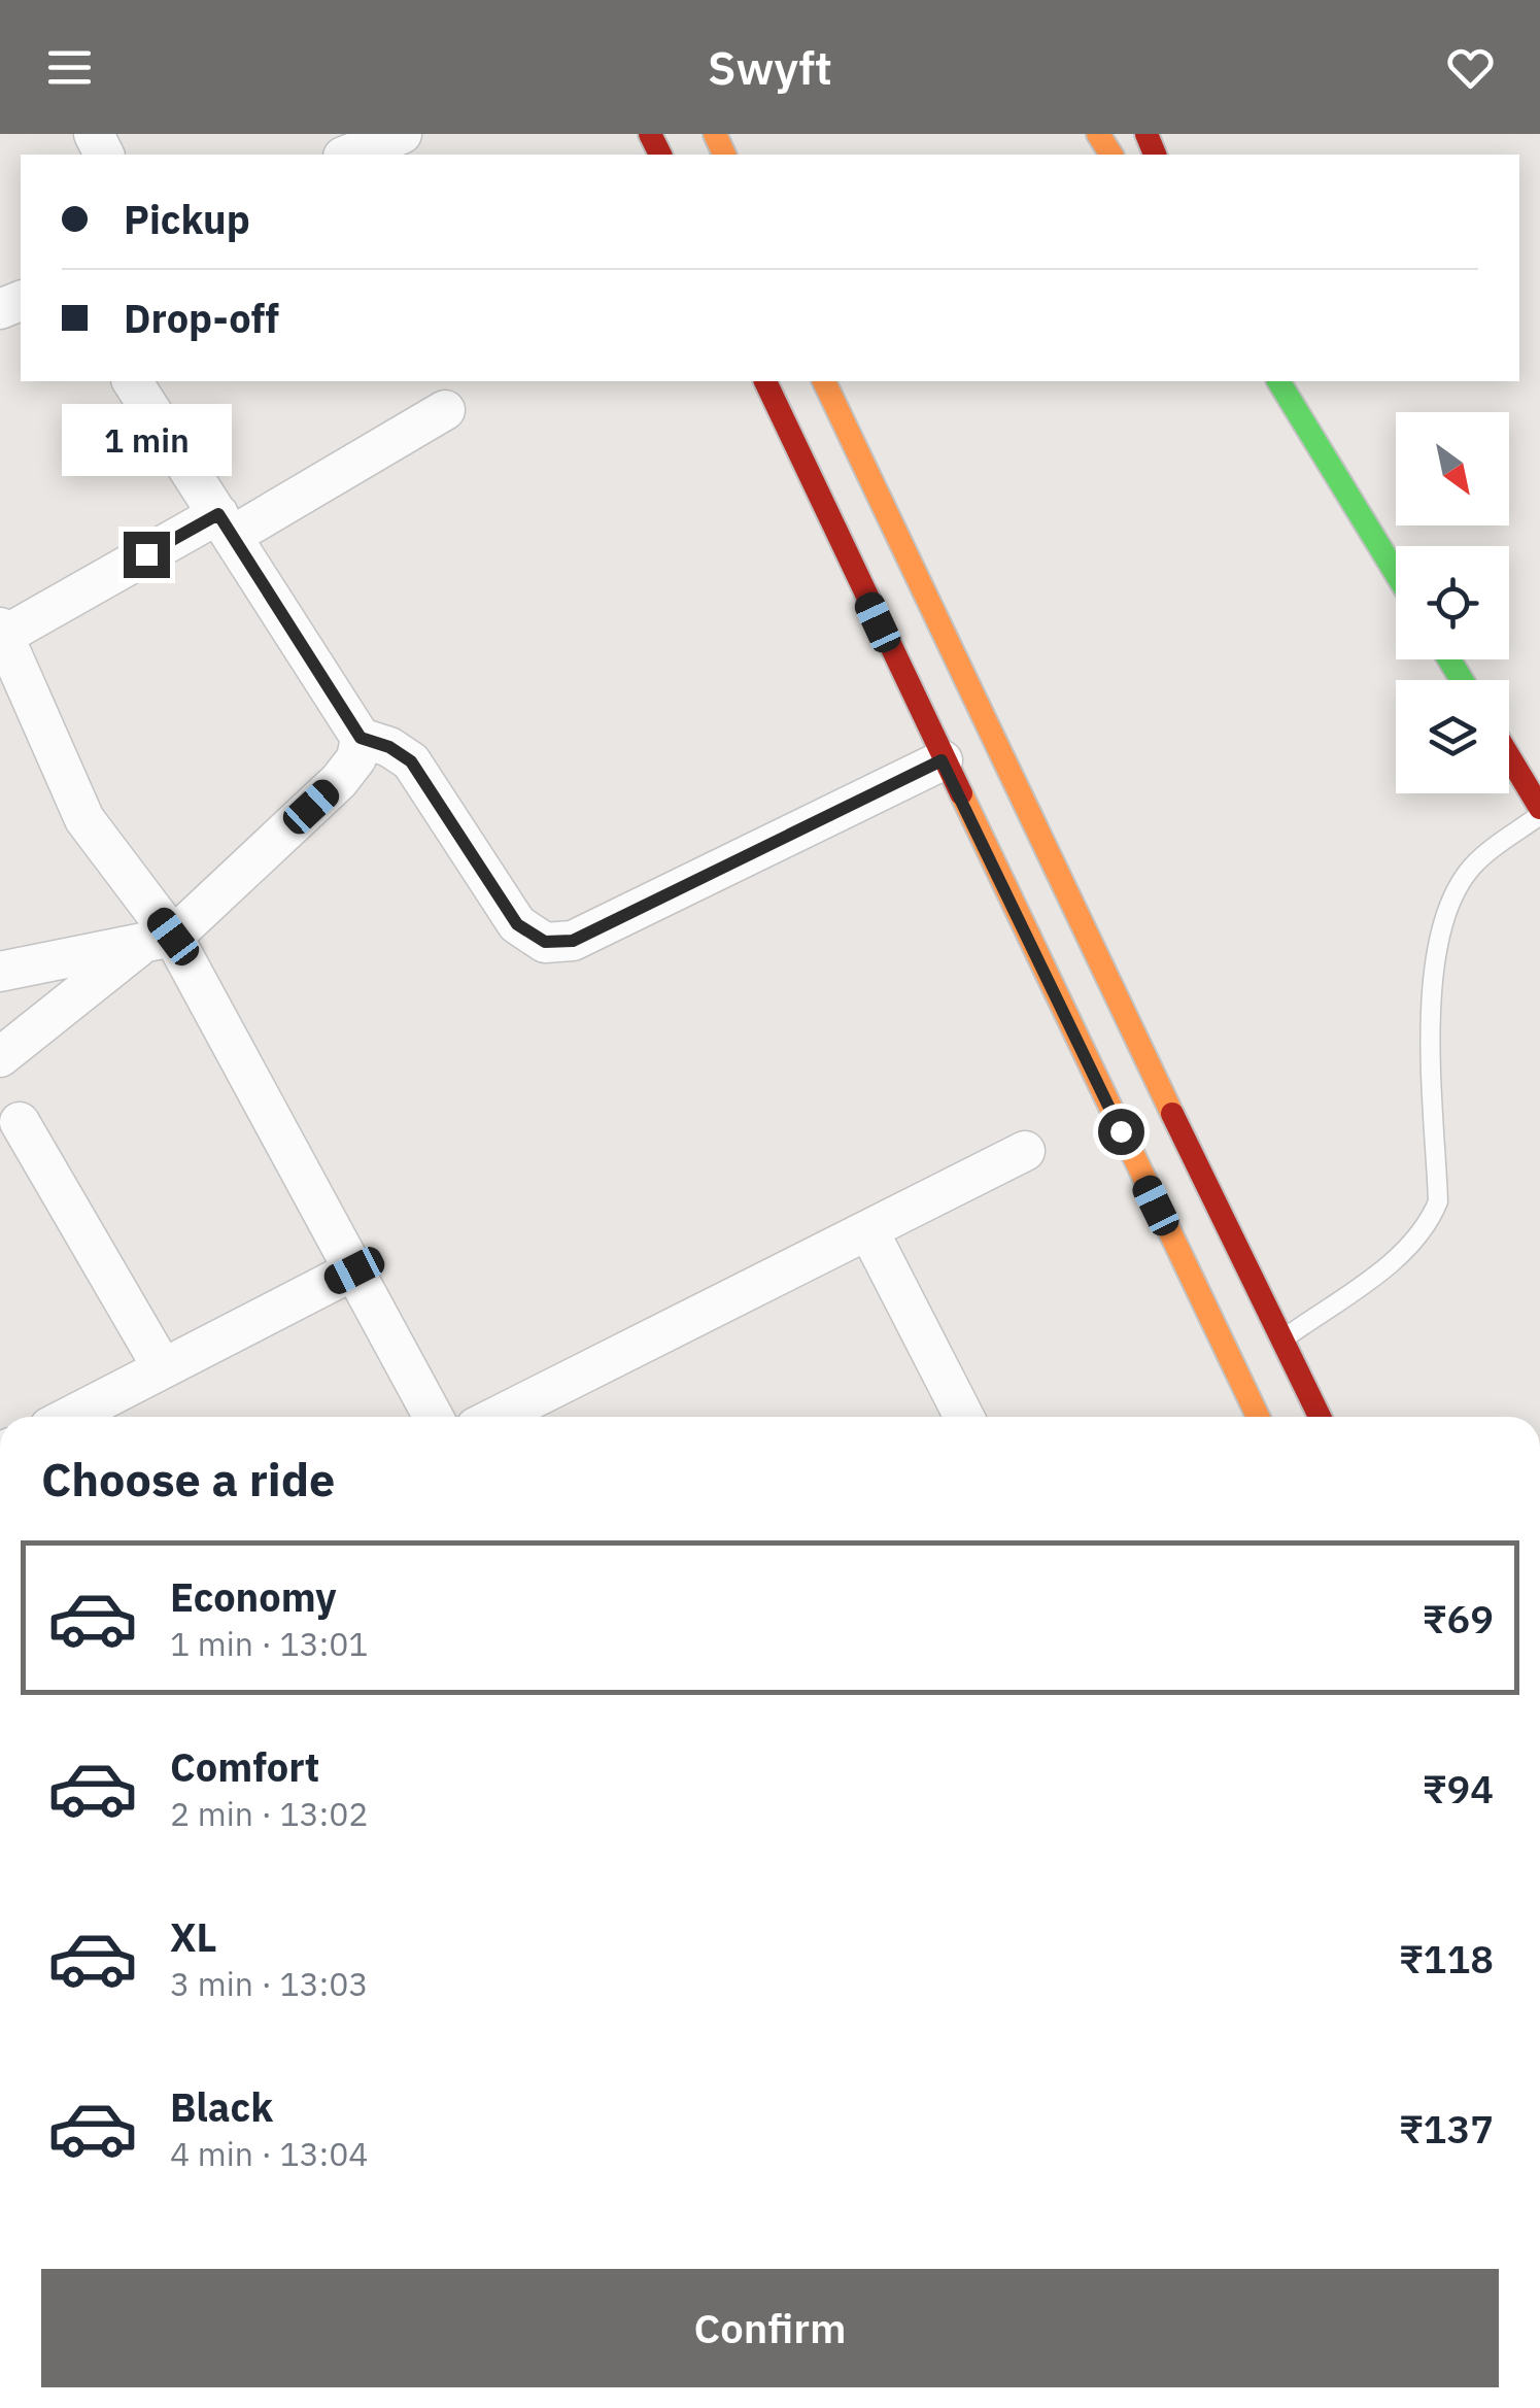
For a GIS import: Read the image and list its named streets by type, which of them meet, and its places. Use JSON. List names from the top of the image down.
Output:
{
  "north": "bottom right",
  "page": {
    "header": "Swyft",
    "banner": ["Pickup", "Drop-off"],
    "bubble": "1 min",
    "heading": "Choose a ride",
    "list": [
      {
        "name": "Economy",
        "note": "1 min · 13:01",
        "value": "₹69"
      },
      {
        "name": "Comfort",
        "note": "2 min · 13:02",
        "value": "₹94"
      },
      {
        "name": "XL",
        "note": "3 min · 13:03",
        "value": "₹118"
      },
      {
        "name": "Black",
        "note": "4 min · 13:04",
        "value": "₹137"
      }
    ],
    "buttons": "Confirm"
  }
}
